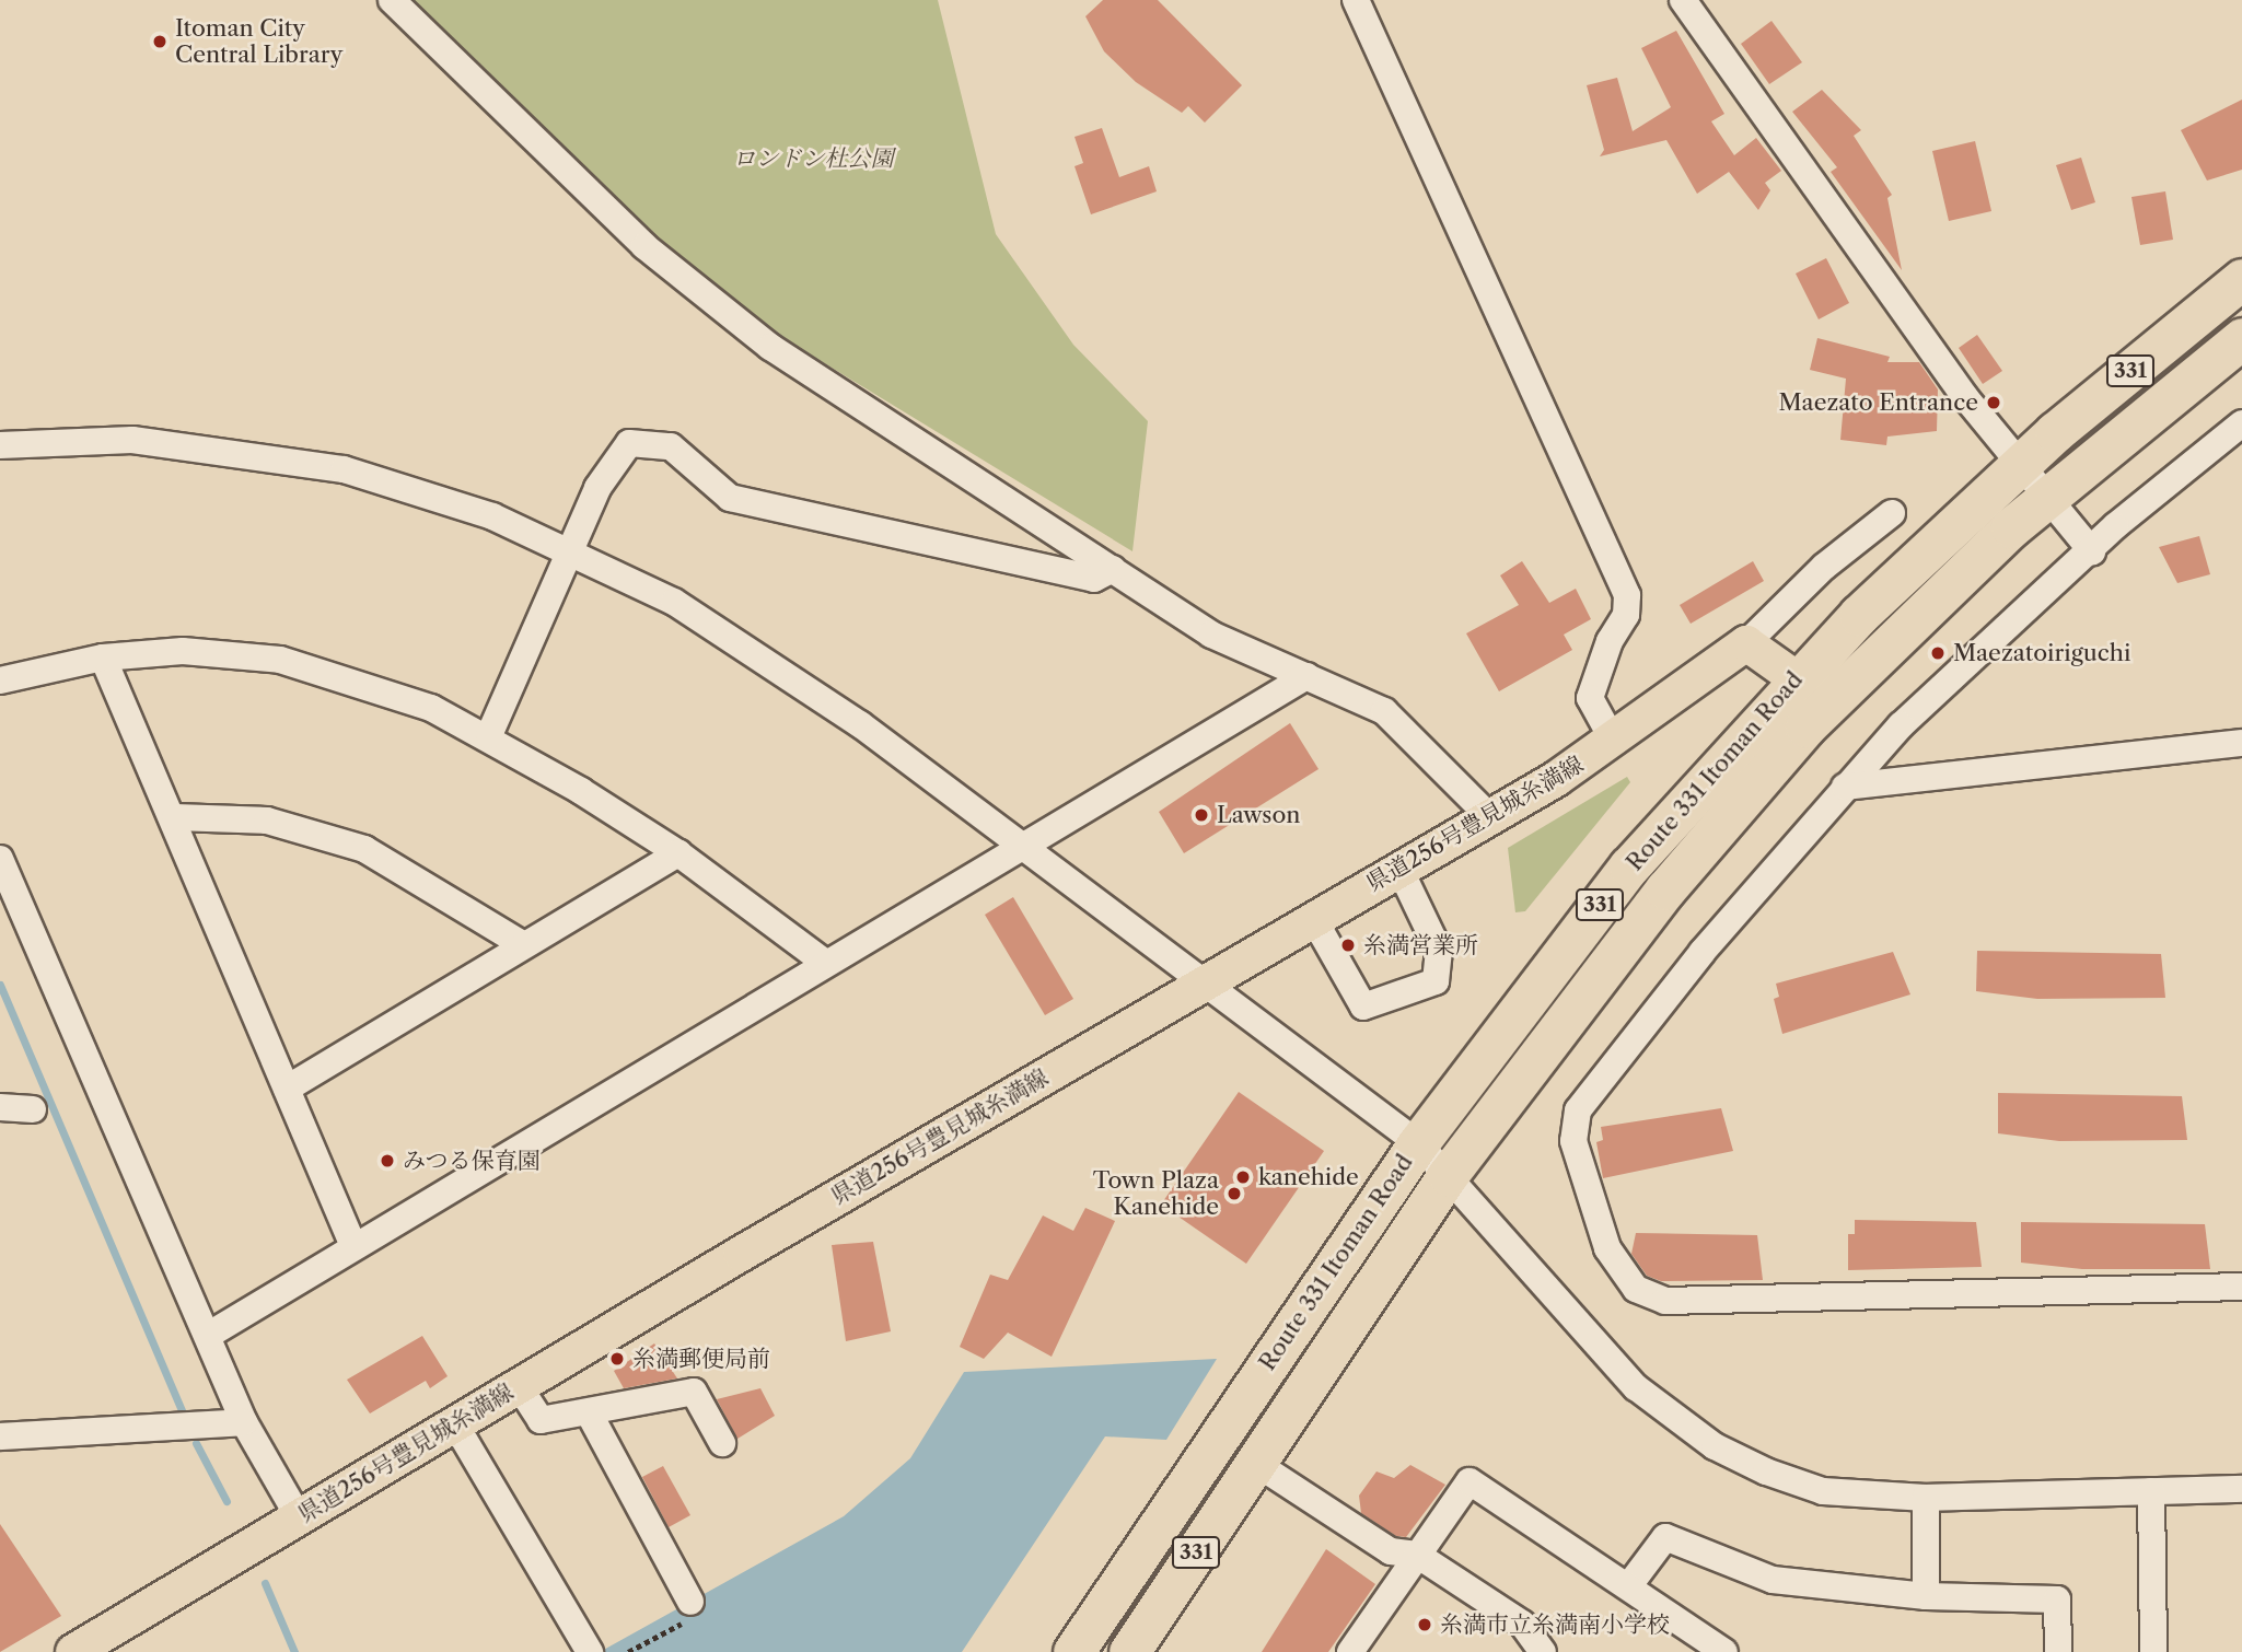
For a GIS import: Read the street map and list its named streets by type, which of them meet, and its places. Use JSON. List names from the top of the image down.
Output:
{
  "streets": {
    "highway": ["331", "Route 331 Itoman Road"],
    "main road": ["県道256号豊見城糸満線"]
  },
  "parks": ["ロンドン杜公園"],
  "places": [
    "Itoman City Central Library",
    "Maezato Entrance",
    "Maezatoiriguchi",
    "Lawson",
    "糸満営業所",
    "みつる保育園",
    "kanehide",
    "Town Plaza Kanehide",
    "糸満郵便局前",
    "糸満市立糸満南小学校"
  ]
}
